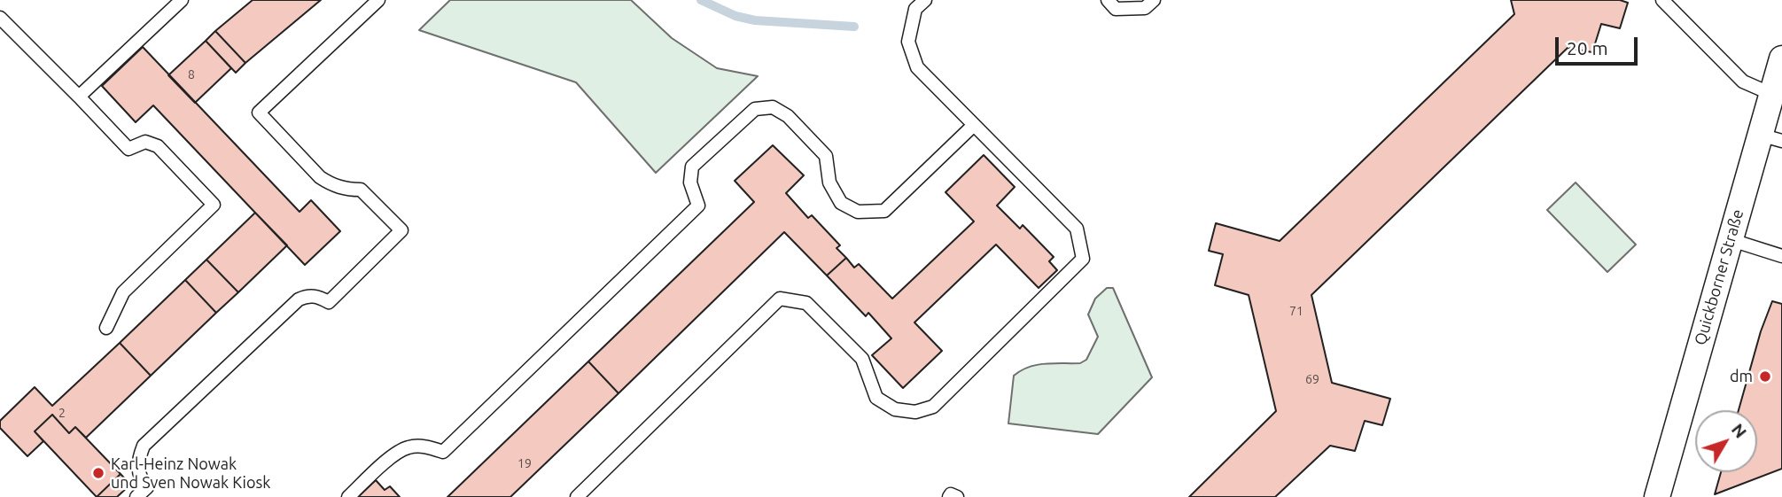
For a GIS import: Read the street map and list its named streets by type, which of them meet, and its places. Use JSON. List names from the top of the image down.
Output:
{
  "streets": {
    "street": ["Quickborner Straße"]
  },
  "places": ["dm", "Karl-Heinz Nowak und Sven Nowak Kiosk"],
  "house_numbers": [
    "8",
    "71",
    "69",
    "2",
    "19"
  ],
  "scale_bar": "20 m",
  "north": "top right"
}
